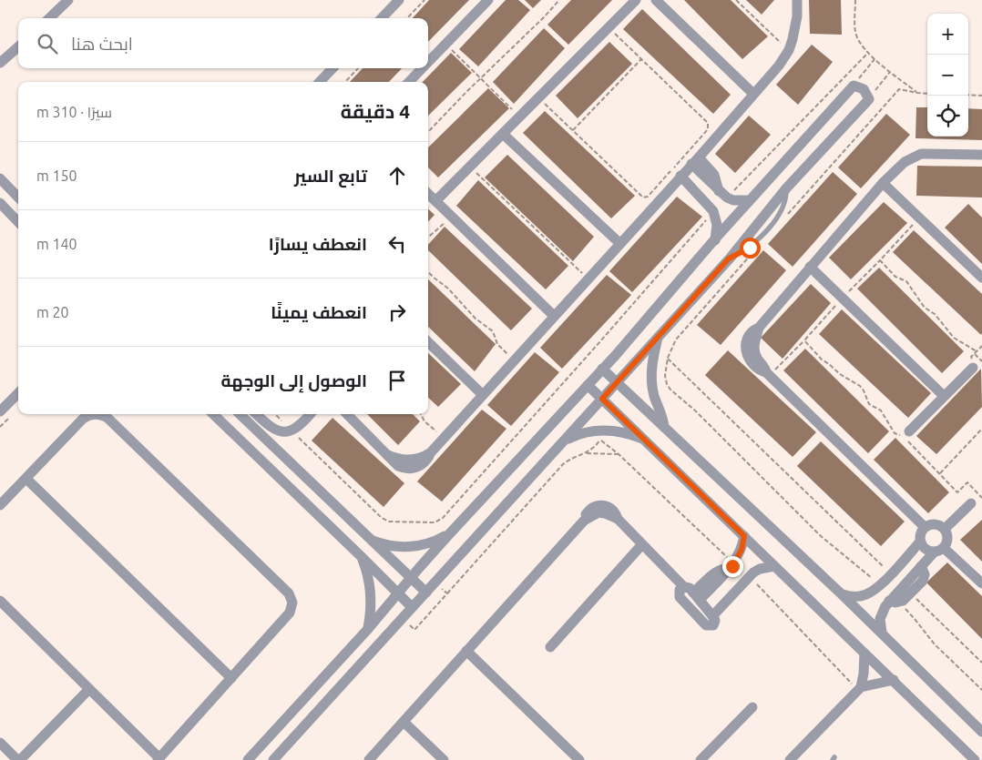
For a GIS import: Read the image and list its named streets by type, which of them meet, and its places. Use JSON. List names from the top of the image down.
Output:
{
  "page": {
    "map_buttons": ["+", "−"],
    "search": "ابحث هنا",
    "heading": ["4 دقيقة", "سيرًا · 310 m"],
    "list": [
      ["تابع السير", "150 m"],
      ["انعطف يسارًا", "140 m"],
      ["انعطف يمينًا", "20 m"],
      "الوصول إلى الوجهة"
    ]
  }
}
